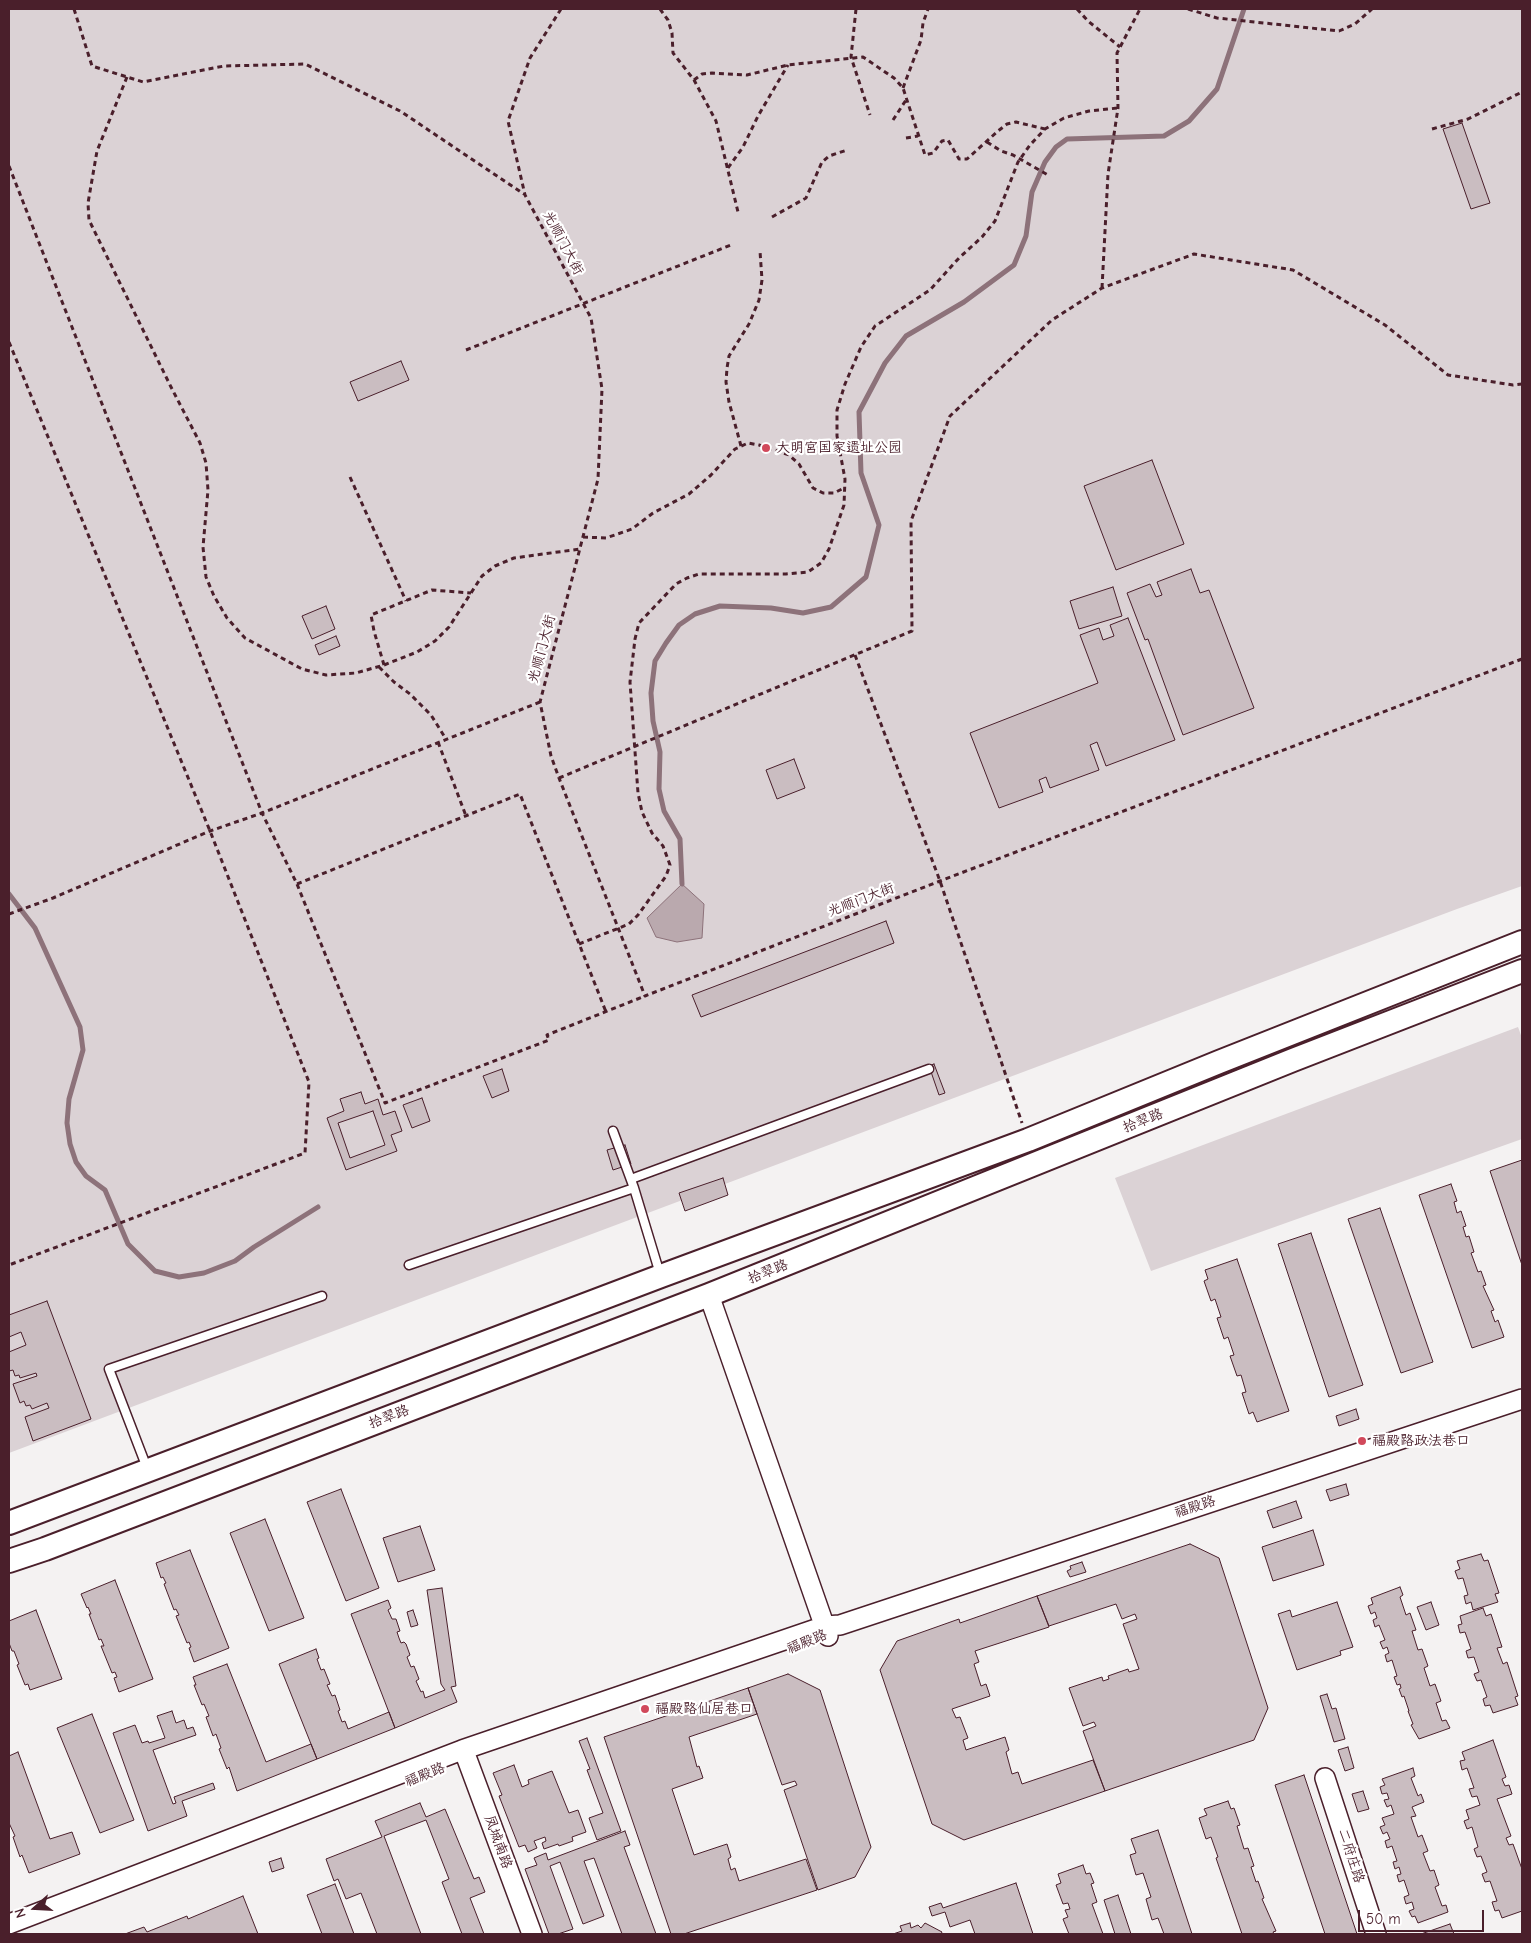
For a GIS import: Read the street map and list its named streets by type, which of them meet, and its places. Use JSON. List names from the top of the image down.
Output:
{
  "streets": {
    "main road": ["拾翠路"],
    "street": ["福殿路", "凤城南路", "二府庄路"],
    "path": ["光顺门大街"]
  },
  "crossings": [
    ["福殿路", "凤城南路"]
  ],
  "places": ["大明宫国家遗址公园", "福殿路政法巷口", "福殿路仙居巷口"],
  "scale_bar": "50 m",
  "north": "left"
}
